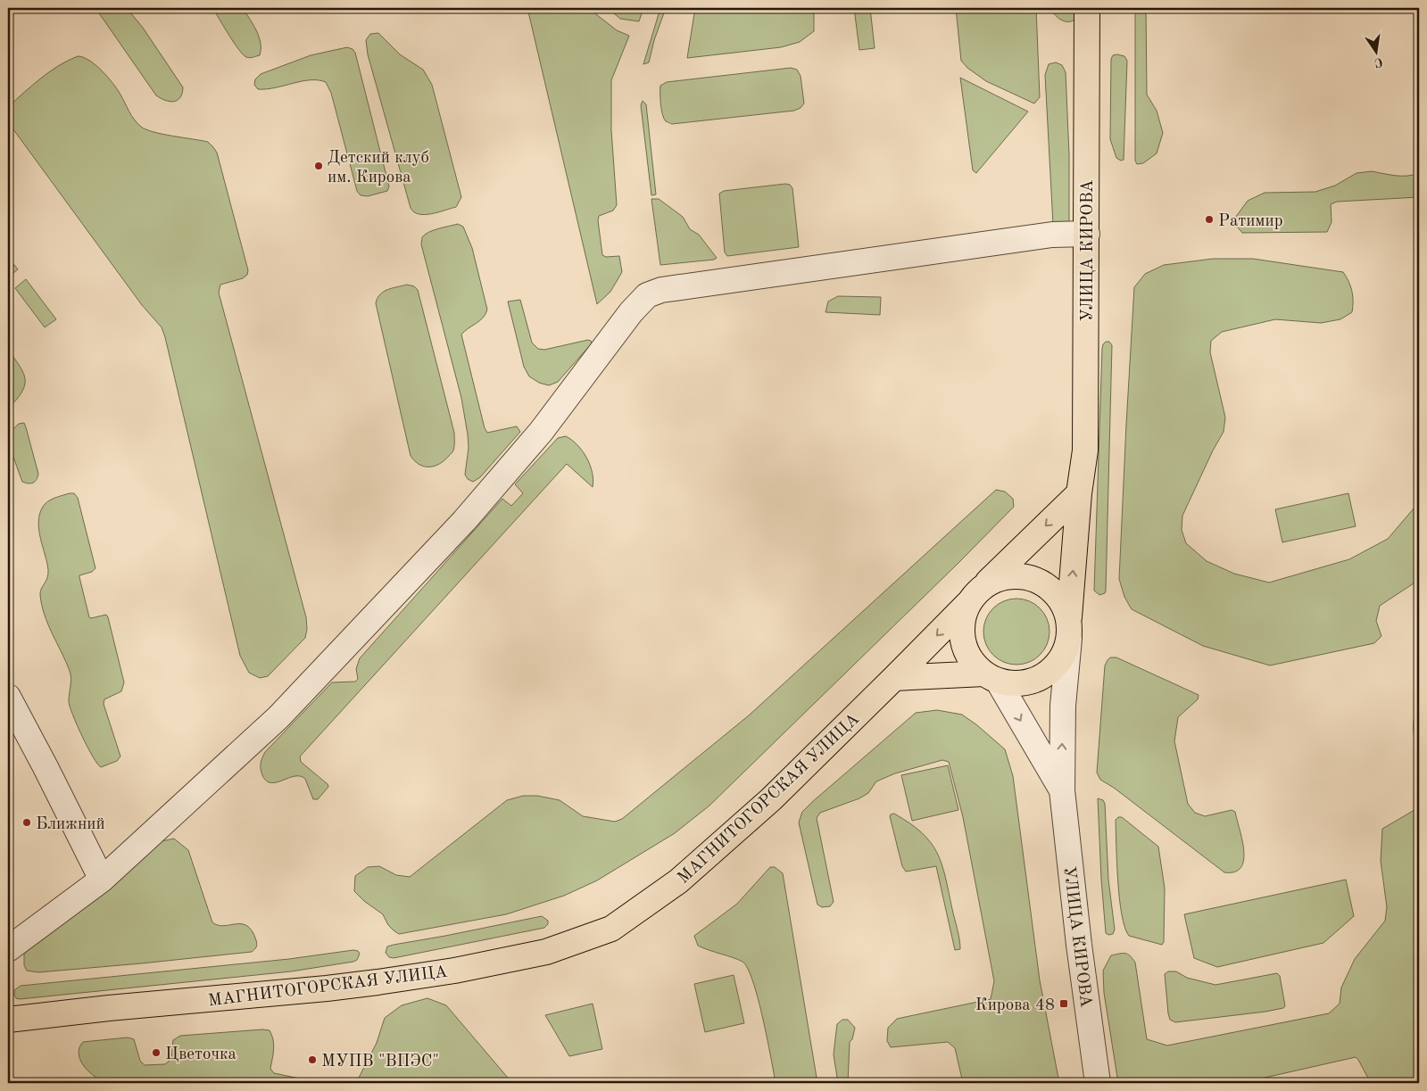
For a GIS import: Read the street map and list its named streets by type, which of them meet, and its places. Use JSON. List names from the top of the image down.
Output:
{
  "streets": {
    "main road": ["УЛИЦА КИРОВА", "МАГНИТОГОРСКАЯ УЛИЦА"]
  },
  "crossings": [
    ["УЛИЦА КИРОВА", "МАГНИТОГОРСКАЯ УЛИЦА"]
  ],
  "places": {
    "other": [
      "Детский клуб им. Кирова",
      "Ратимир",
      "Ближний",
      "Цветочка",
      "МУПВ \"ВПЭС\""
    ],
    "transit": ["Кирова 48"]
  },
  "north": "bottom"
}
